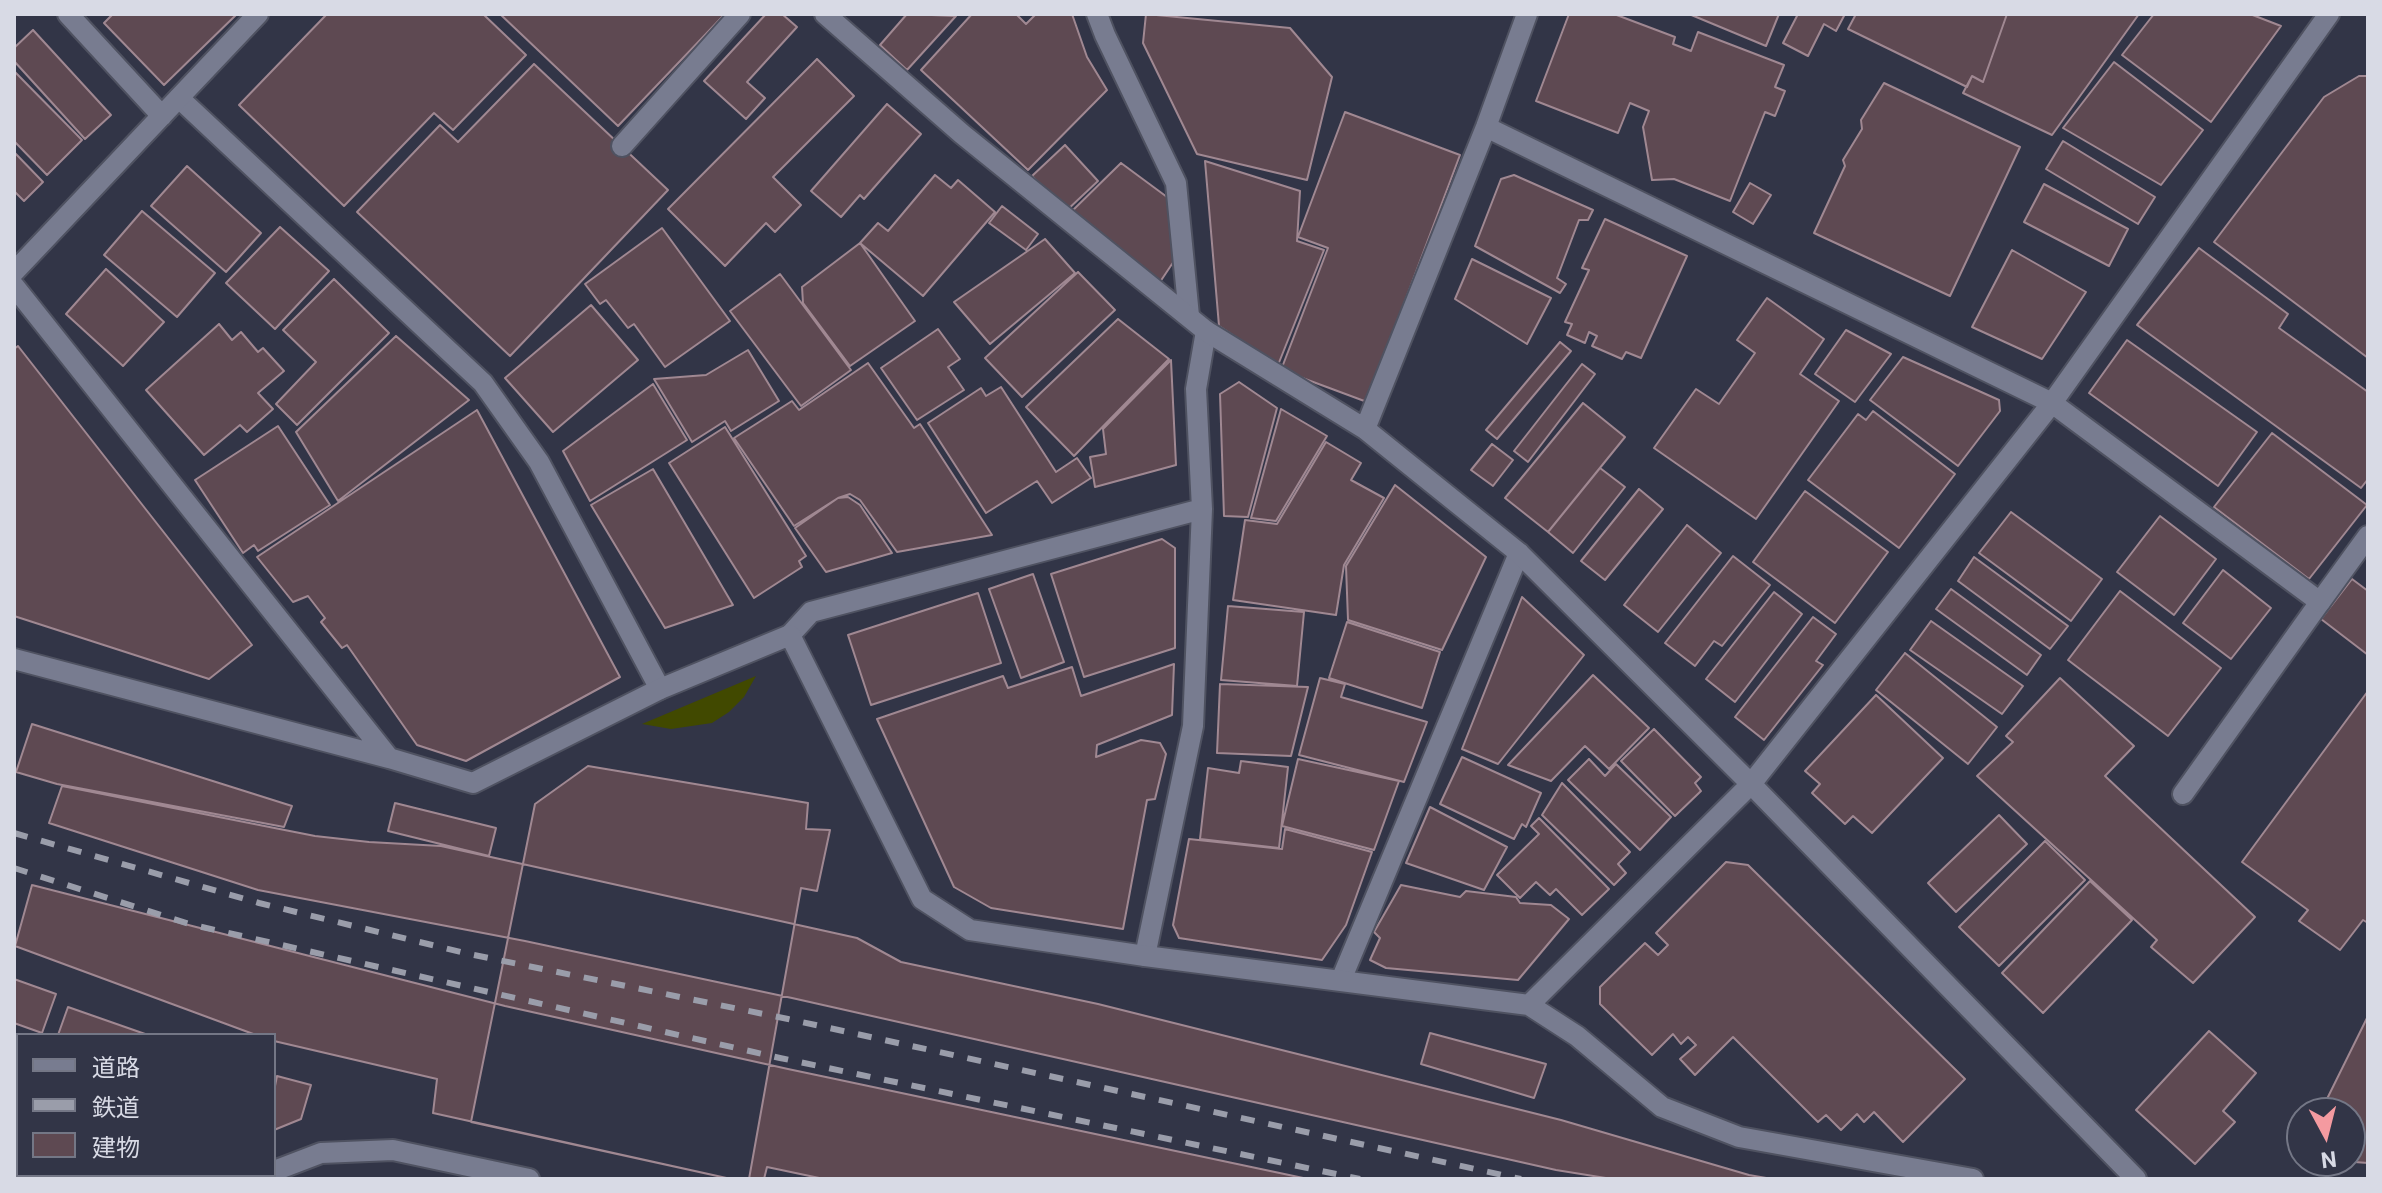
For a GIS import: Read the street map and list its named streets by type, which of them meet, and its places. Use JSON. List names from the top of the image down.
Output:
{
  "legend": ["道路", "鉄道", "建物"],
  "north": "bottom"
}
